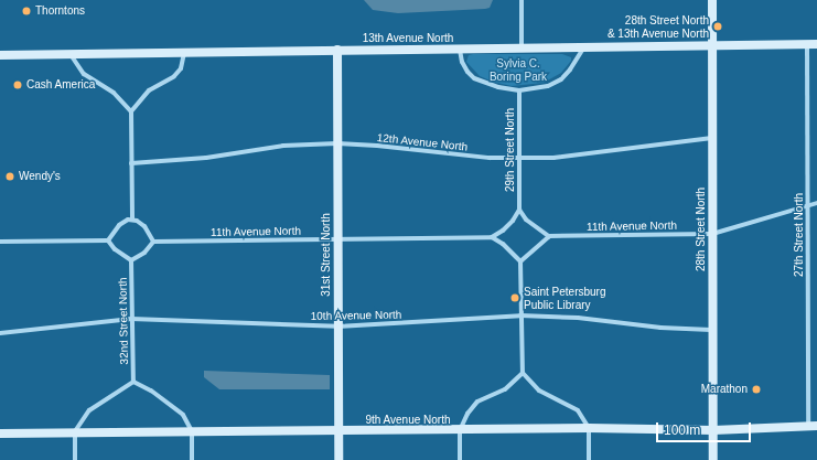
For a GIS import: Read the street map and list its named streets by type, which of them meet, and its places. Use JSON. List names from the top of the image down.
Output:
{
  "streets": {
    "street": [
      "13th Avenue North",
      "12th Avenue North",
      "29th Street North",
      "11th Avenue North",
      "28th Street North",
      "27th Street North",
      "31st Street North",
      "10th Avenue North",
      "32nd Street North",
      "9th Avenue North"
    ]
  },
  "crossings": [
    ["13th Avenue North", "28th Street North"],
    ["13th Avenue North", "27th Street North"],
    ["13th Avenue North", "31st Street North"],
    ["12th Avenue North", "29th Street North"],
    ["12th Avenue North", "28th Street North"],
    ["12th Avenue North", "31st Street North"],
    ["11th Avenue North", "28th Street North"],
    ["11th Avenue North", "27th Street North"],
    ["11th Avenue North", "31st Street North"],
    ["11th Avenue North", "32nd Street North"],
    ["28th Street North", "10th Avenue North"],
    ["28th Street North", "9th Avenue North"],
    ["27th Street North", "9th Avenue North"],
    ["31st Street North", "10th Avenue North"],
    ["31st Street North", "9th Avenue North"],
    ["10th Avenue North", "32nd Street North"]
  ],
  "parks": ["Sylvia C. Boring Park"],
  "places": [
    "Thorntons",
    "28th Street North & 13th Avenue North",
    "Cash America",
    "Wendy's",
    "Saint Petersburg Public Library",
    "Marathon"
  ],
  "scale_bar": "100 m"
}
